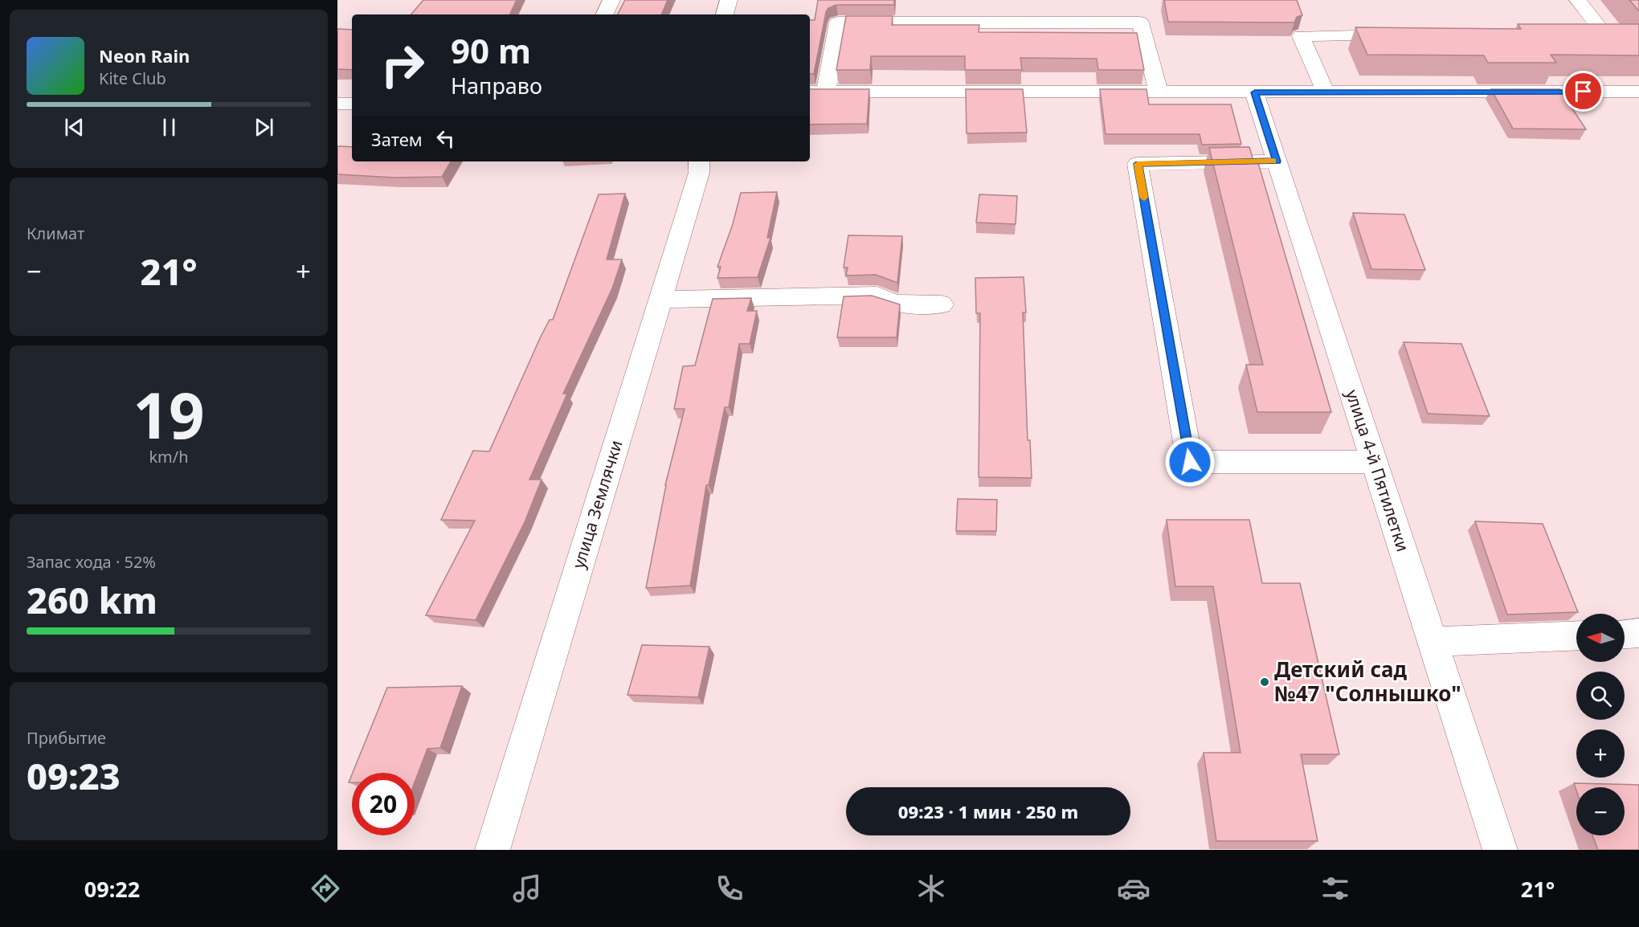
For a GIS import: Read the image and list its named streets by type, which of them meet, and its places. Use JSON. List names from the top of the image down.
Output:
{
  "streets": {
    "street": ["улица 4-й Пятилетки", "улица Землячки"]
  },
  "places": ["Детский сад №47 \"Солнышко\""],
  "north": "left",
  "page": {
    "turn": ["90 m", "Направо"],
    "song": ["Neon Rain", "Kite Club"],
    "then": "Затем",
    "tile": [
      "Климат",
      ["19", "km/h"],
      ["Запас хода · 52%", "260 km"],
      ["Прибытие", "09:23"]
    ],
    "heat": ["−", "21°", "+"],
    "map_buttons": ["+", "−"],
    "limit": "20",
    "trip": "09:23 · 1 мин · 250 m",
    "tabs": ["09:22", "21°"]
  }
}
